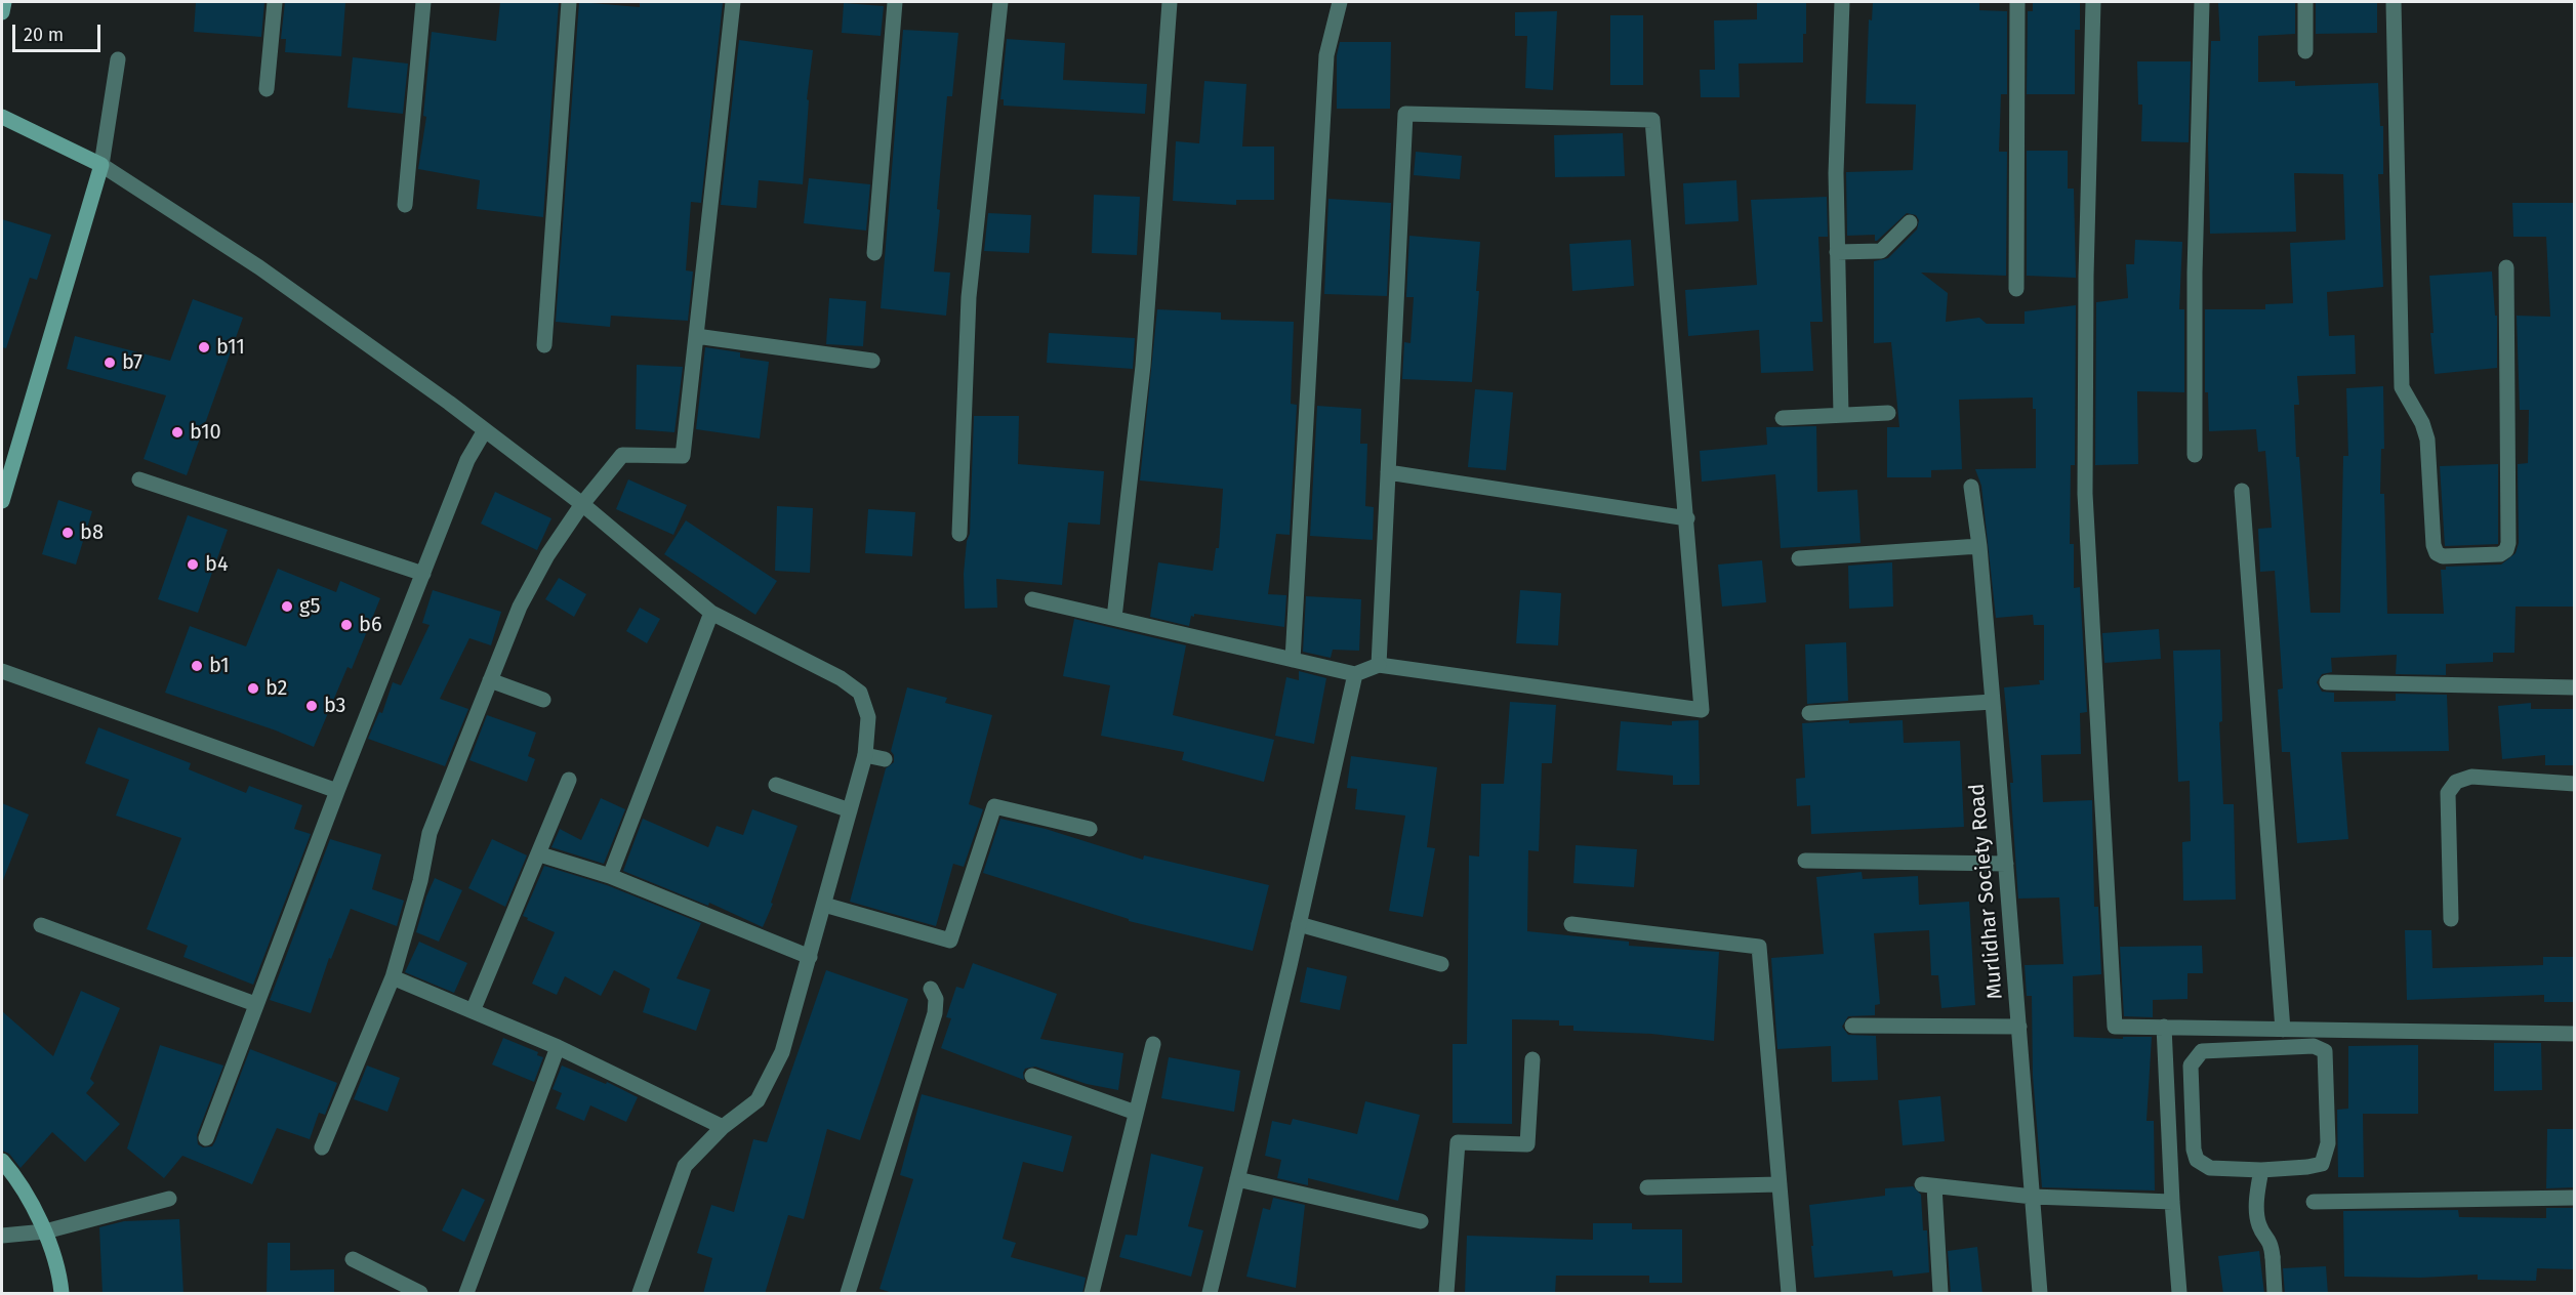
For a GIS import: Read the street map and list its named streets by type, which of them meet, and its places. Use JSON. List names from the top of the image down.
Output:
{
  "streets": {
    "street": ["Murlidhar Society Road"]
  },
  "places": [
    "b11",
    "b7",
    "b10",
    "b8",
    "b4",
    "g5",
    "b6",
    "b1",
    "b2",
    "b3"
  ],
  "scale_bar": "20 m"
}
